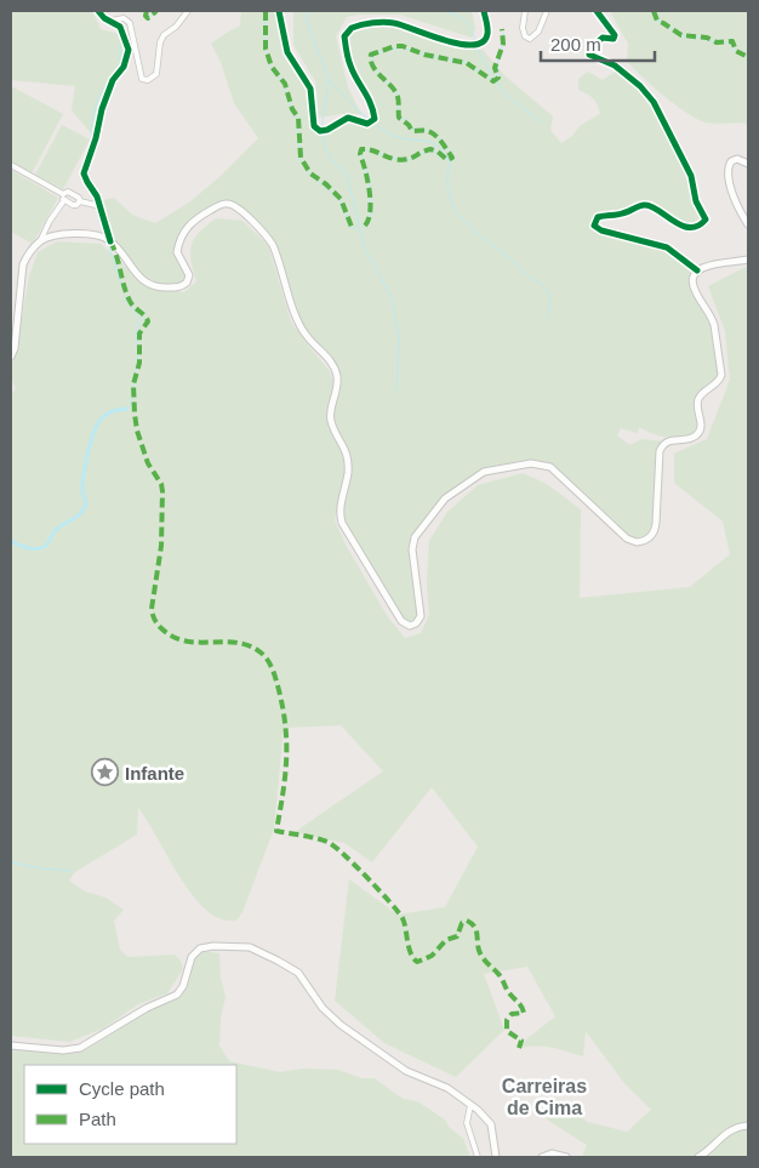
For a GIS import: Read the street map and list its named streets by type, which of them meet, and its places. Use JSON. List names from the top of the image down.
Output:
{
  "districts": ["Carreiras de Cima"],
  "places": {
    "place": ["Infante"]
  },
  "legend": ["Cycle path", "Path"],
  "scale_bar": "200 m"
}
